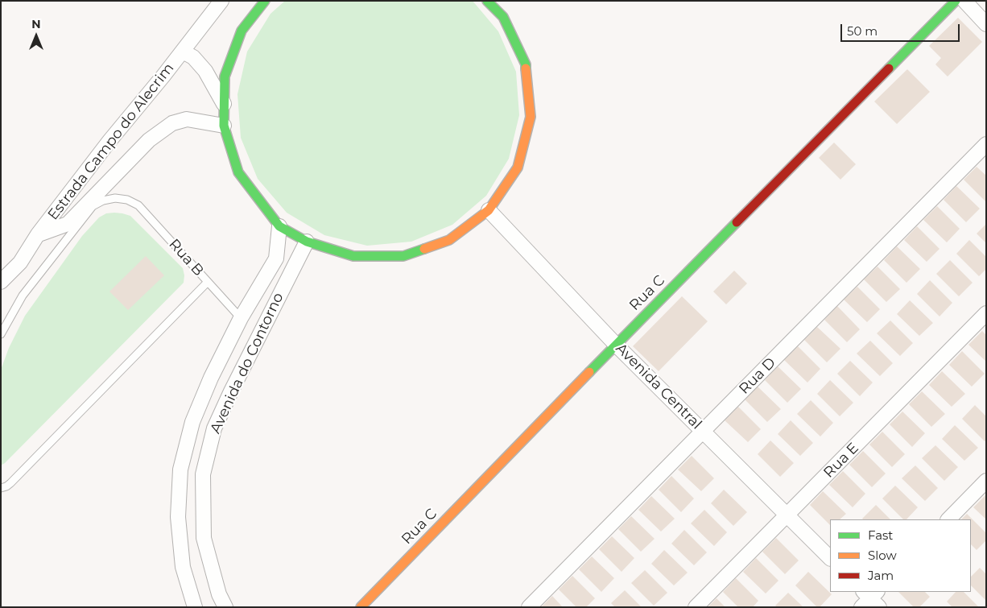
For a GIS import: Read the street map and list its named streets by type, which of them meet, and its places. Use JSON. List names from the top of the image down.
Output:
{
  "streets": {
    "street": [
      "Estrada Campo do Alecrim",
      "Rua C",
      "Avenida do Contorno",
      "Rua D",
      "Avenida Central",
      "Rua E"
    ],
    "lane": ["Rua B"]
  },
  "crossings": [
    ["Rua C", "Avenida Central"],
    ["Rua D", "Avenida Central"],
    ["Avenida Central", "Rua E"]
  ],
  "legend": ["Fast", "Slow", "Jam"],
  "scale_bar": "50 m",
  "north": "top"
}
